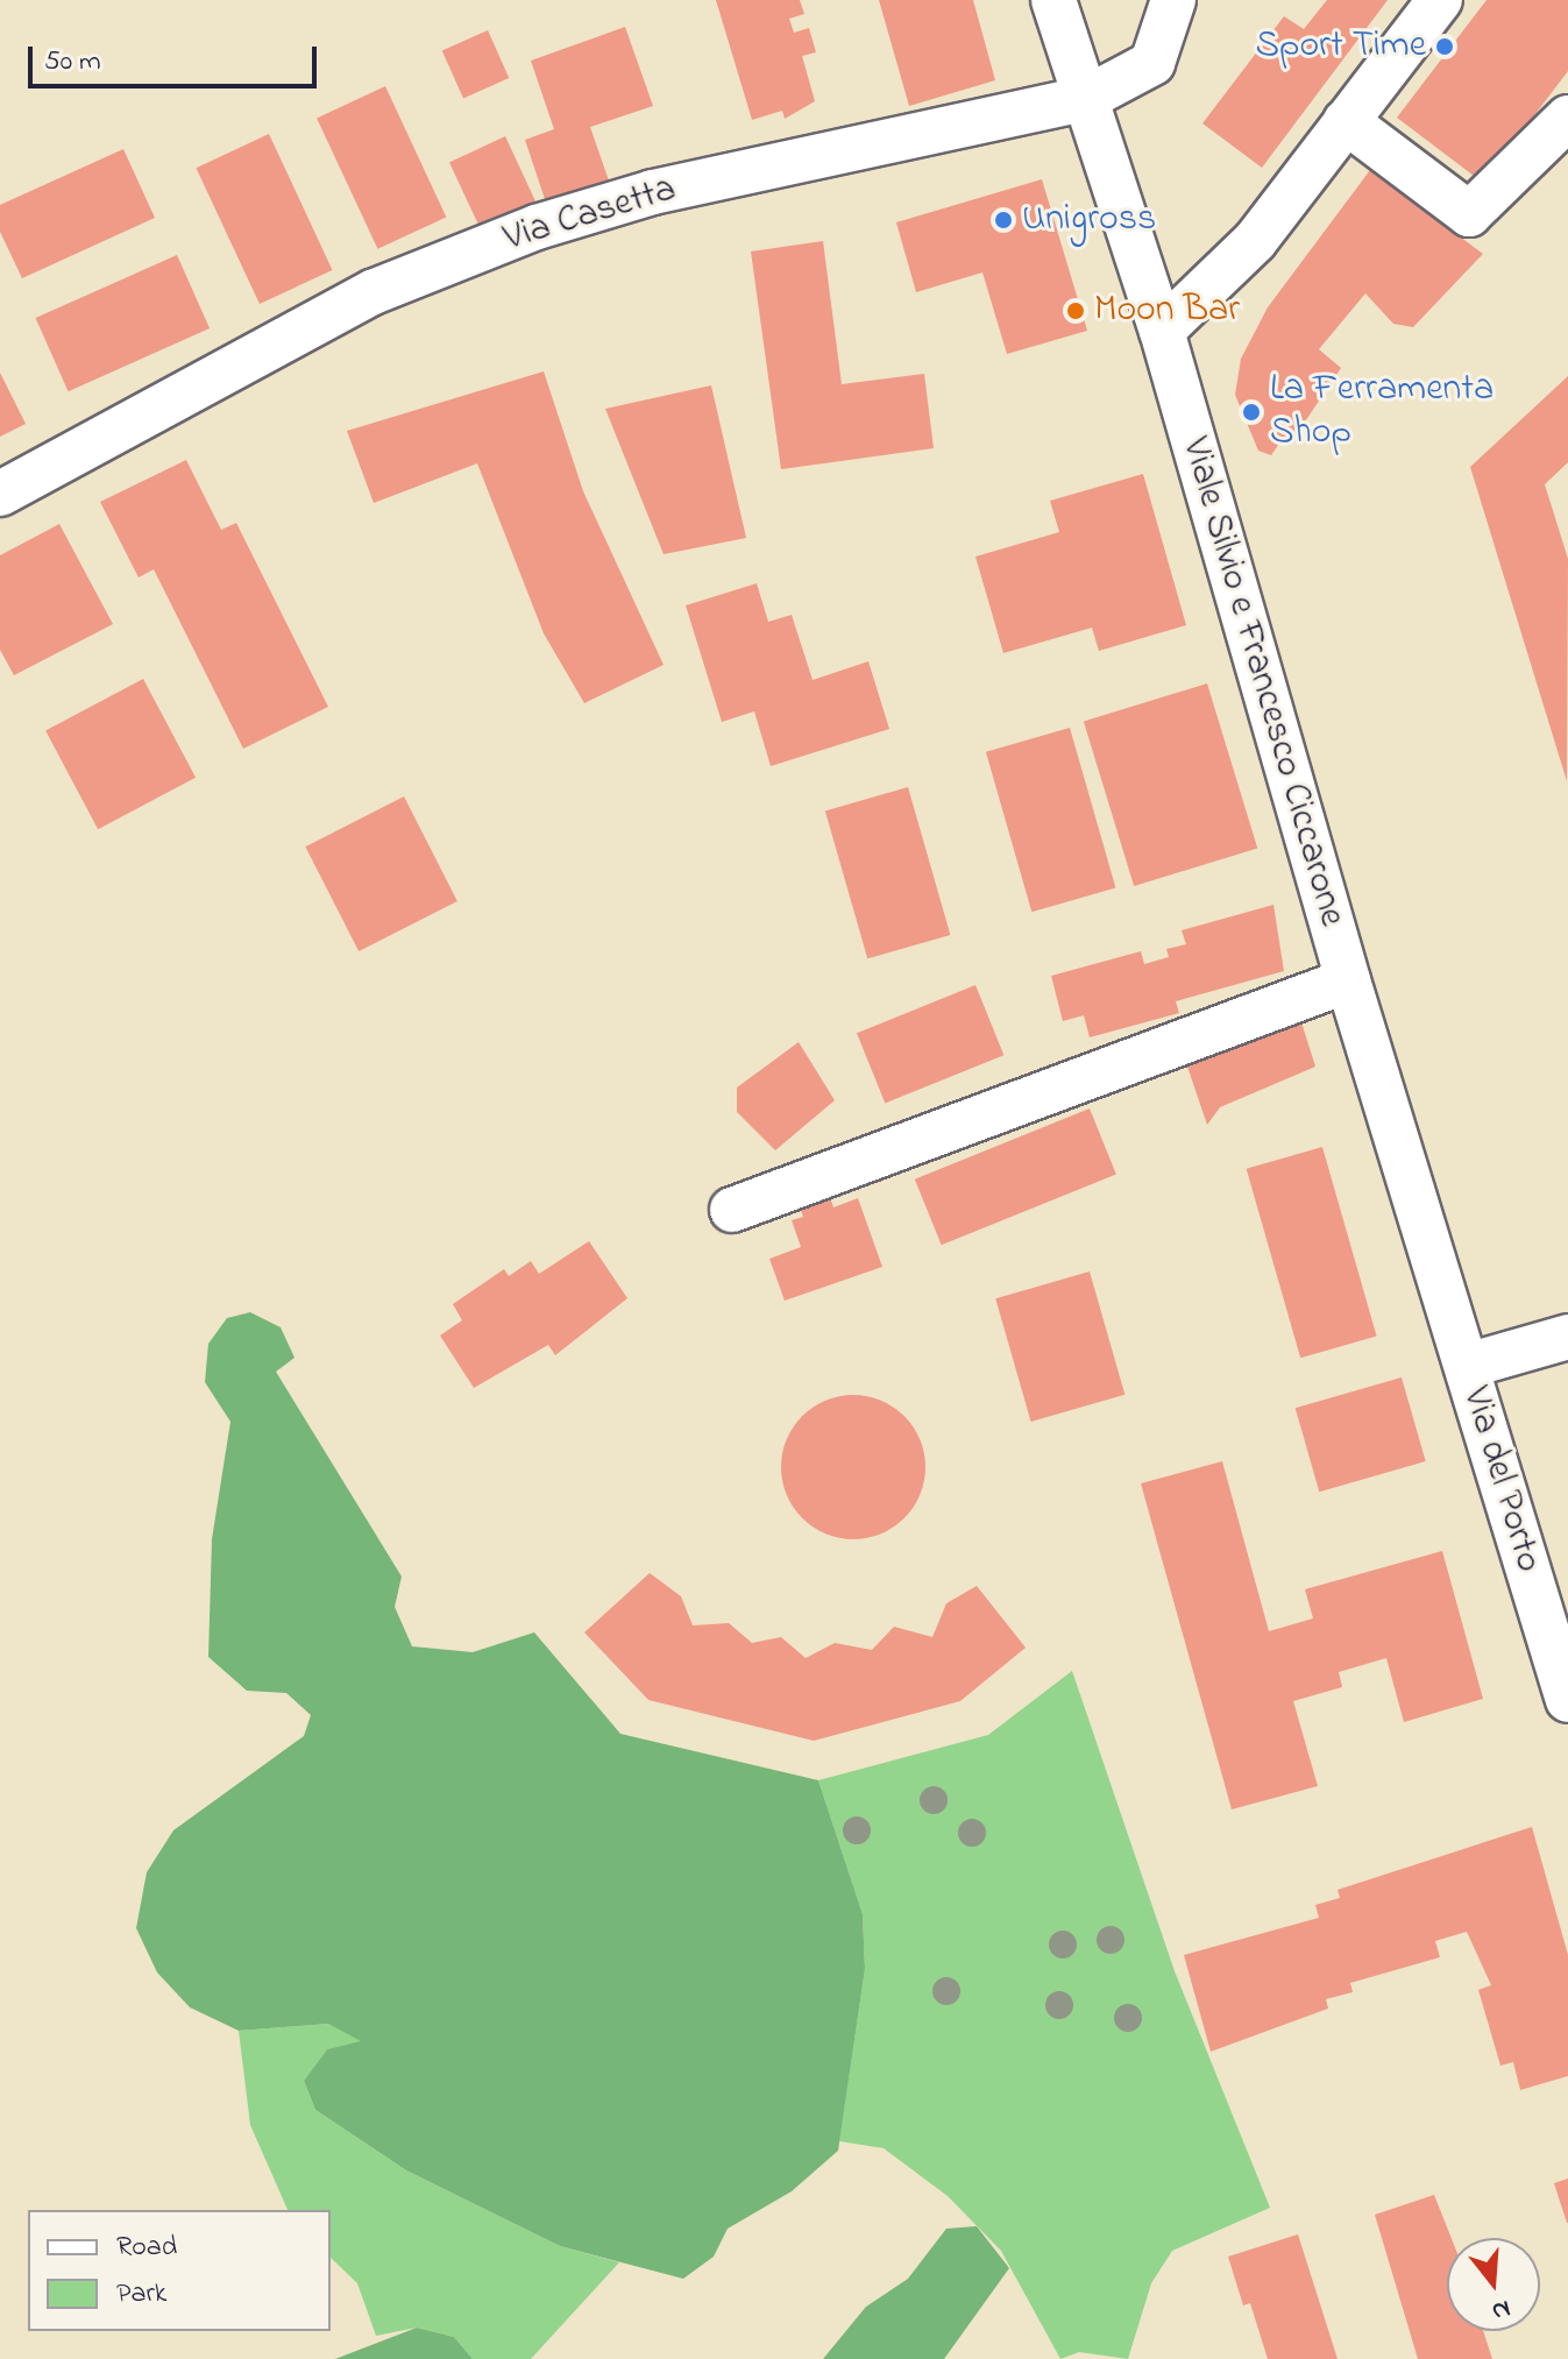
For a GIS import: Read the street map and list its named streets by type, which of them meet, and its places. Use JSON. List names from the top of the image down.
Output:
{
  "streets": {
    "street": ["Via Casetta", "Viale Silvio e Francesco Ciccarone", "Via del Porto"]
  },
  "crossings": [
    ["Via Casetta", "Viale Silvio e Francesco Ciccarone"],
    ["Viale Silvio e Francesco Ciccarone", "Via del Porto"]
  ],
  "places": [
    "Sport Time",
    "Unigross",
    "Moon Bar",
    "La Ferramenta Shop"
  ],
  "legend": ["Road", "Park"],
  "scale_bar": "50 m",
  "north": "bottom"
}
